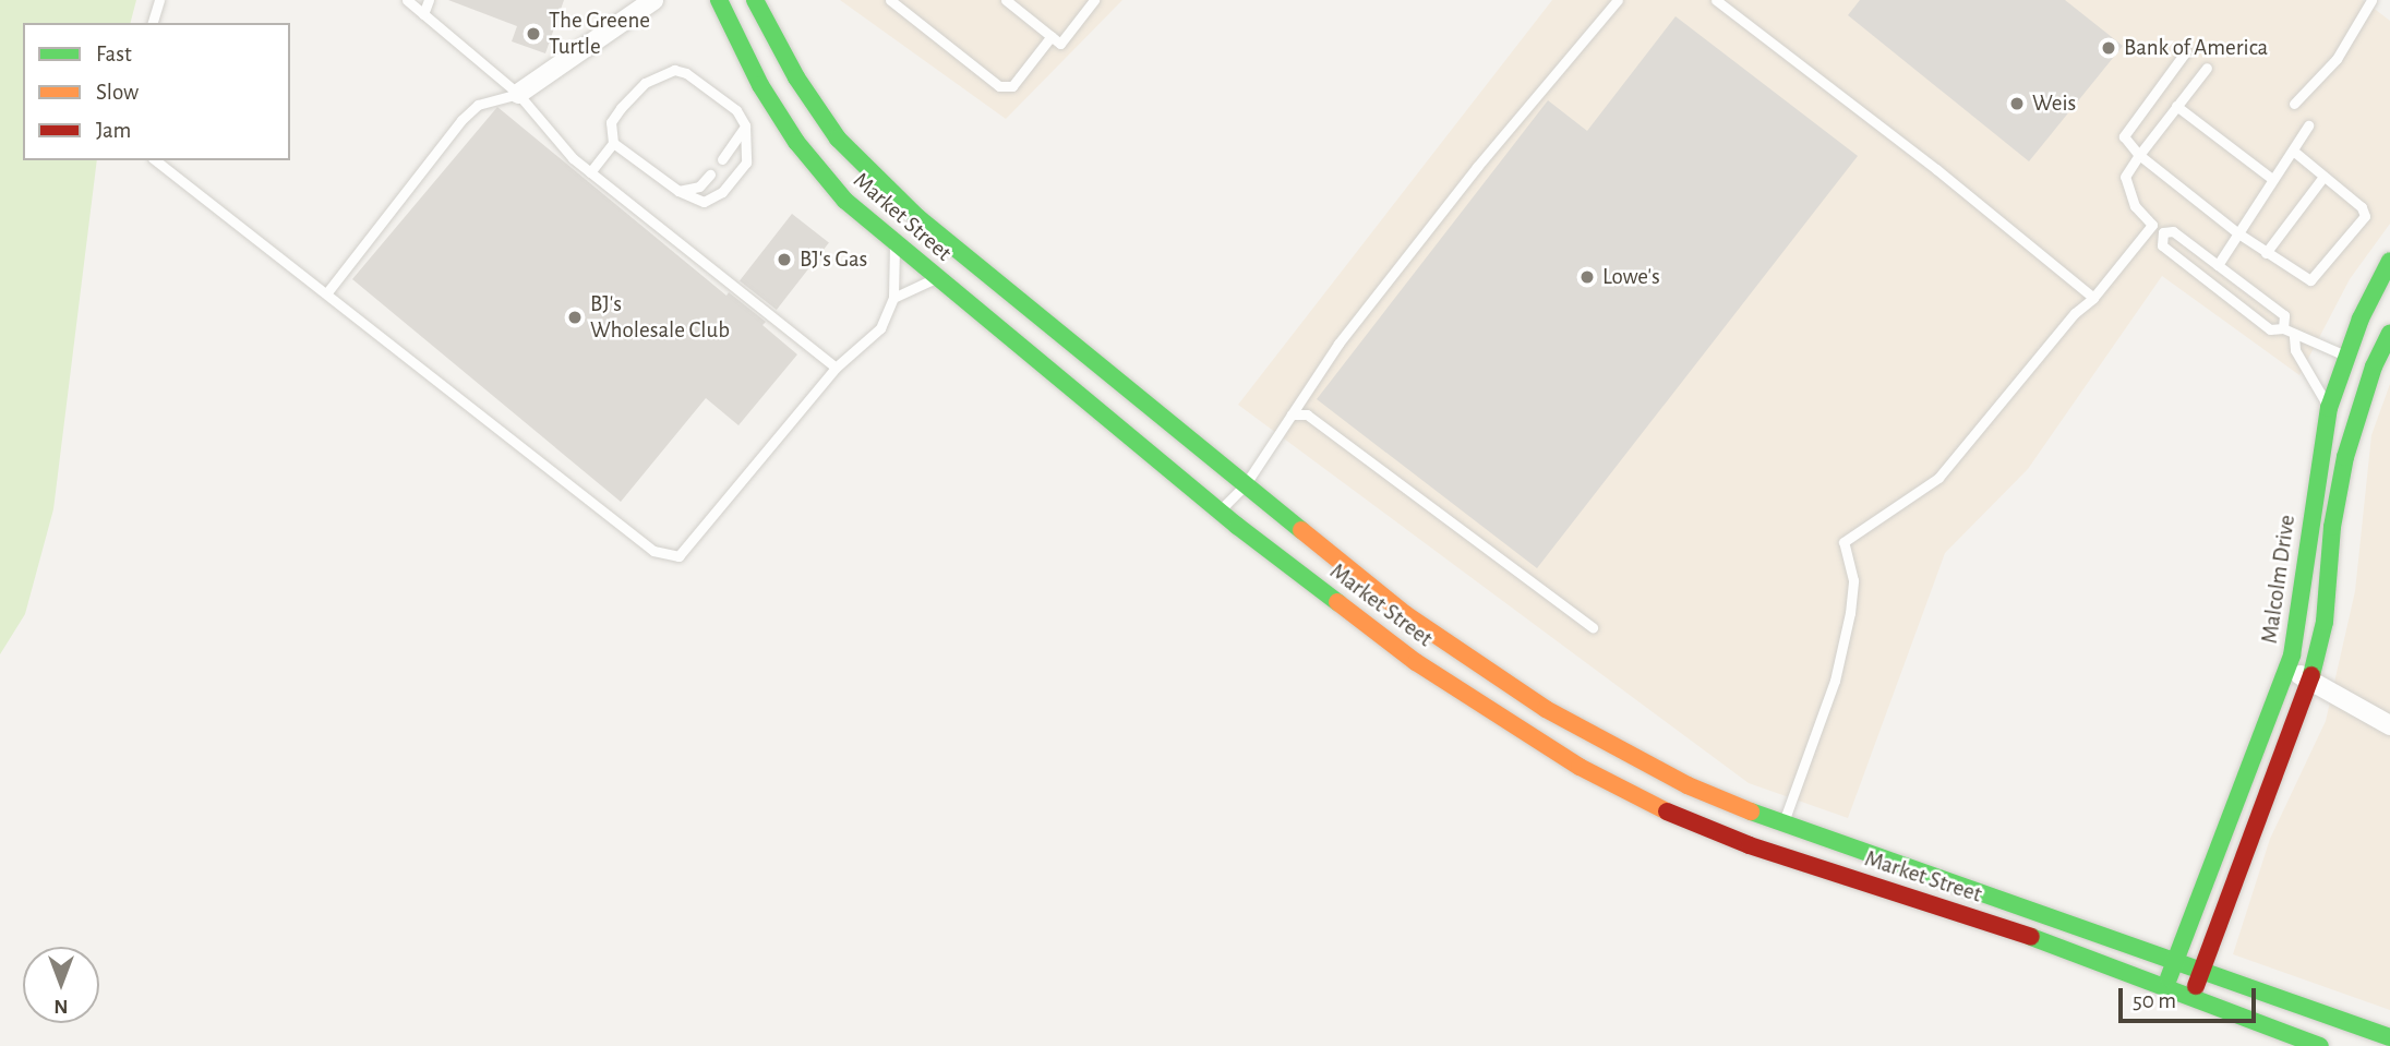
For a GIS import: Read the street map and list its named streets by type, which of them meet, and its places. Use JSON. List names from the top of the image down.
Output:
{
  "streets": {
    "street": ["Market Street", "Malcolm Drive"]
  },
  "crossings": [
    ["Market Street", "Malcolm Drive"]
  ],
  "places": [
    "The Greene Turtle",
    "Bank of America",
    "Weis",
    "BJ's Gas",
    "Lowe's",
    "BJ's Wholesale Club"
  ],
  "legend": ["Fast", "Slow", "Jam"],
  "scale_bar": "50 m",
  "north": "bottom"
}
